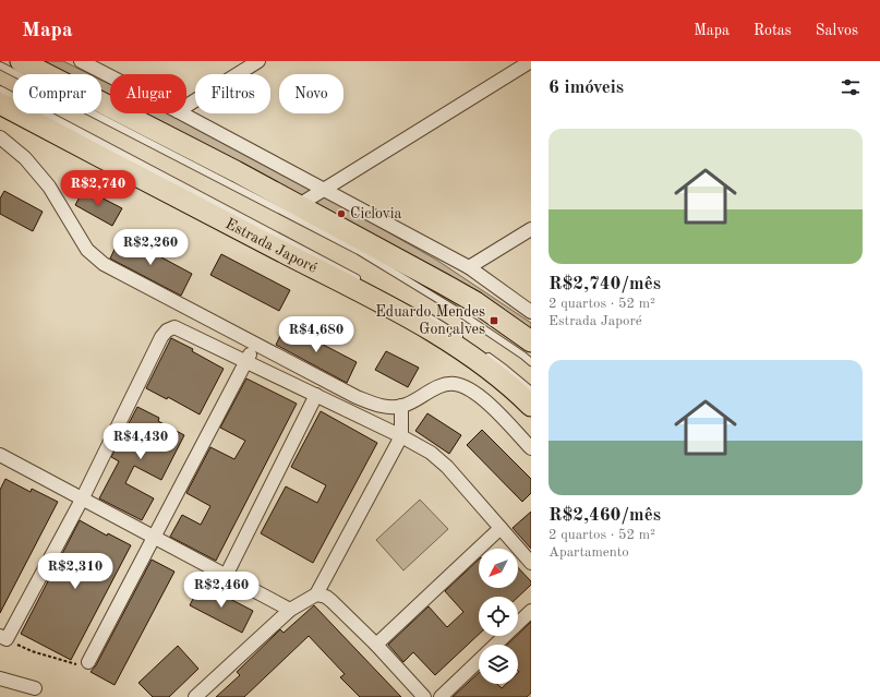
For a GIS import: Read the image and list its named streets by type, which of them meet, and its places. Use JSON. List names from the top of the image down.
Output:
{
  "streets": {
    "main road": ["Estrada Japoré"]
  },
  "places": {
    "other": ["Ciclovia"],
    "transit": ["Eduardo Mendes Gonçalves"]
  },
  "north": "bottom left",
  "page": {
    "header": "Mapa",
    "nav": ["Mapa", "Rotas", "Salvos"],
    "heading": "6 imóveis",
    "chip": [
      "Comprar",
      "Alugar",
      "Filtros",
      "Novo"
    ],
    "list": [
      {
        "name": "R$2,740/mês",
        "note": "2 quartos · 52 m² · Estrada Japoré"
      },
      {
        "name": "R$2,460/mês",
        "note": "2 quartos · 52 m² · Apartamento"
      }
    ],
    "price": [
      "R$2,740",
      "R$2,260",
      "R$4,680",
      "R$4,430",
      "R$2,310",
      "R$2,460"
    ]
  }
}
